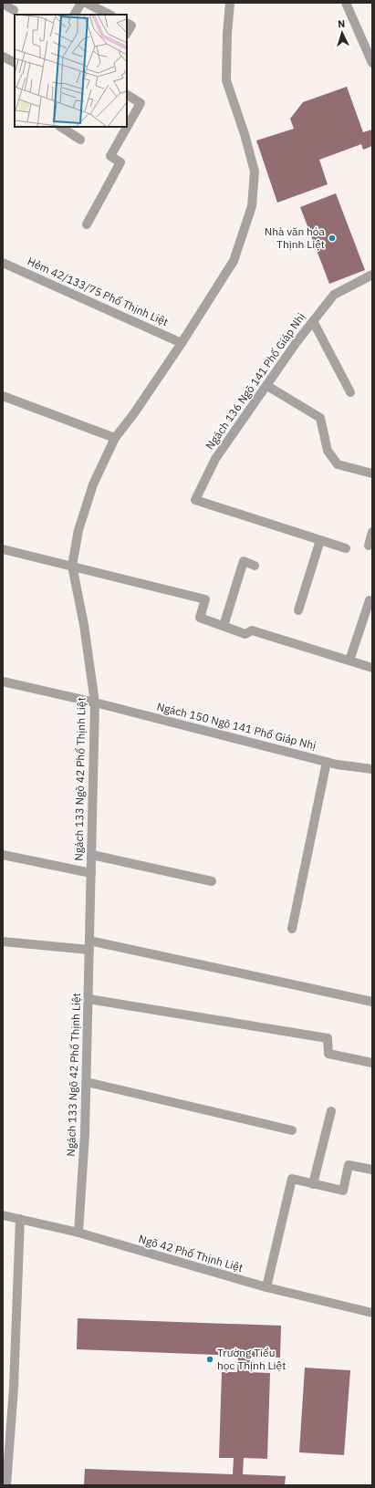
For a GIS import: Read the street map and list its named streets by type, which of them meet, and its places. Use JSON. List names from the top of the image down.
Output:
{
  "streets": {
    "street": [
      "Hẻm 42/133/75 Phố Thịnh Liệt",
      "Ngách 136 Ngõ 141 Phố Giáp Nhị",
      "Ngách 150 Ngõ 141 Phố Giáp Nhị",
      "Ngách 133 Ngõ 42 Phố Thịnh Liệt",
      "Ngõ 42 Phố Thịnh Liệt"
    ]
  },
  "crossings": [
    ["Hẻm 42/133/75 Phố Thịnh Liệt", "Ngách 133 Ngõ 42 Phố Thịnh Liệt"],
    ["Ngách 150 Ngõ 141 Phố Giáp Nhị", "Ngách 133 Ngõ 42 Phố Thịnh Liệt"],
    ["Ngách 133 Ngõ 42 Phố Thịnh Liệt", "Ngõ 42 Phố Thịnh Liệt"]
  ],
  "places": ["Nhà văn hóa Thịnh Liệt", "Trường Tiểu học Thịnh Liệt"],
  "north": "top"
}
